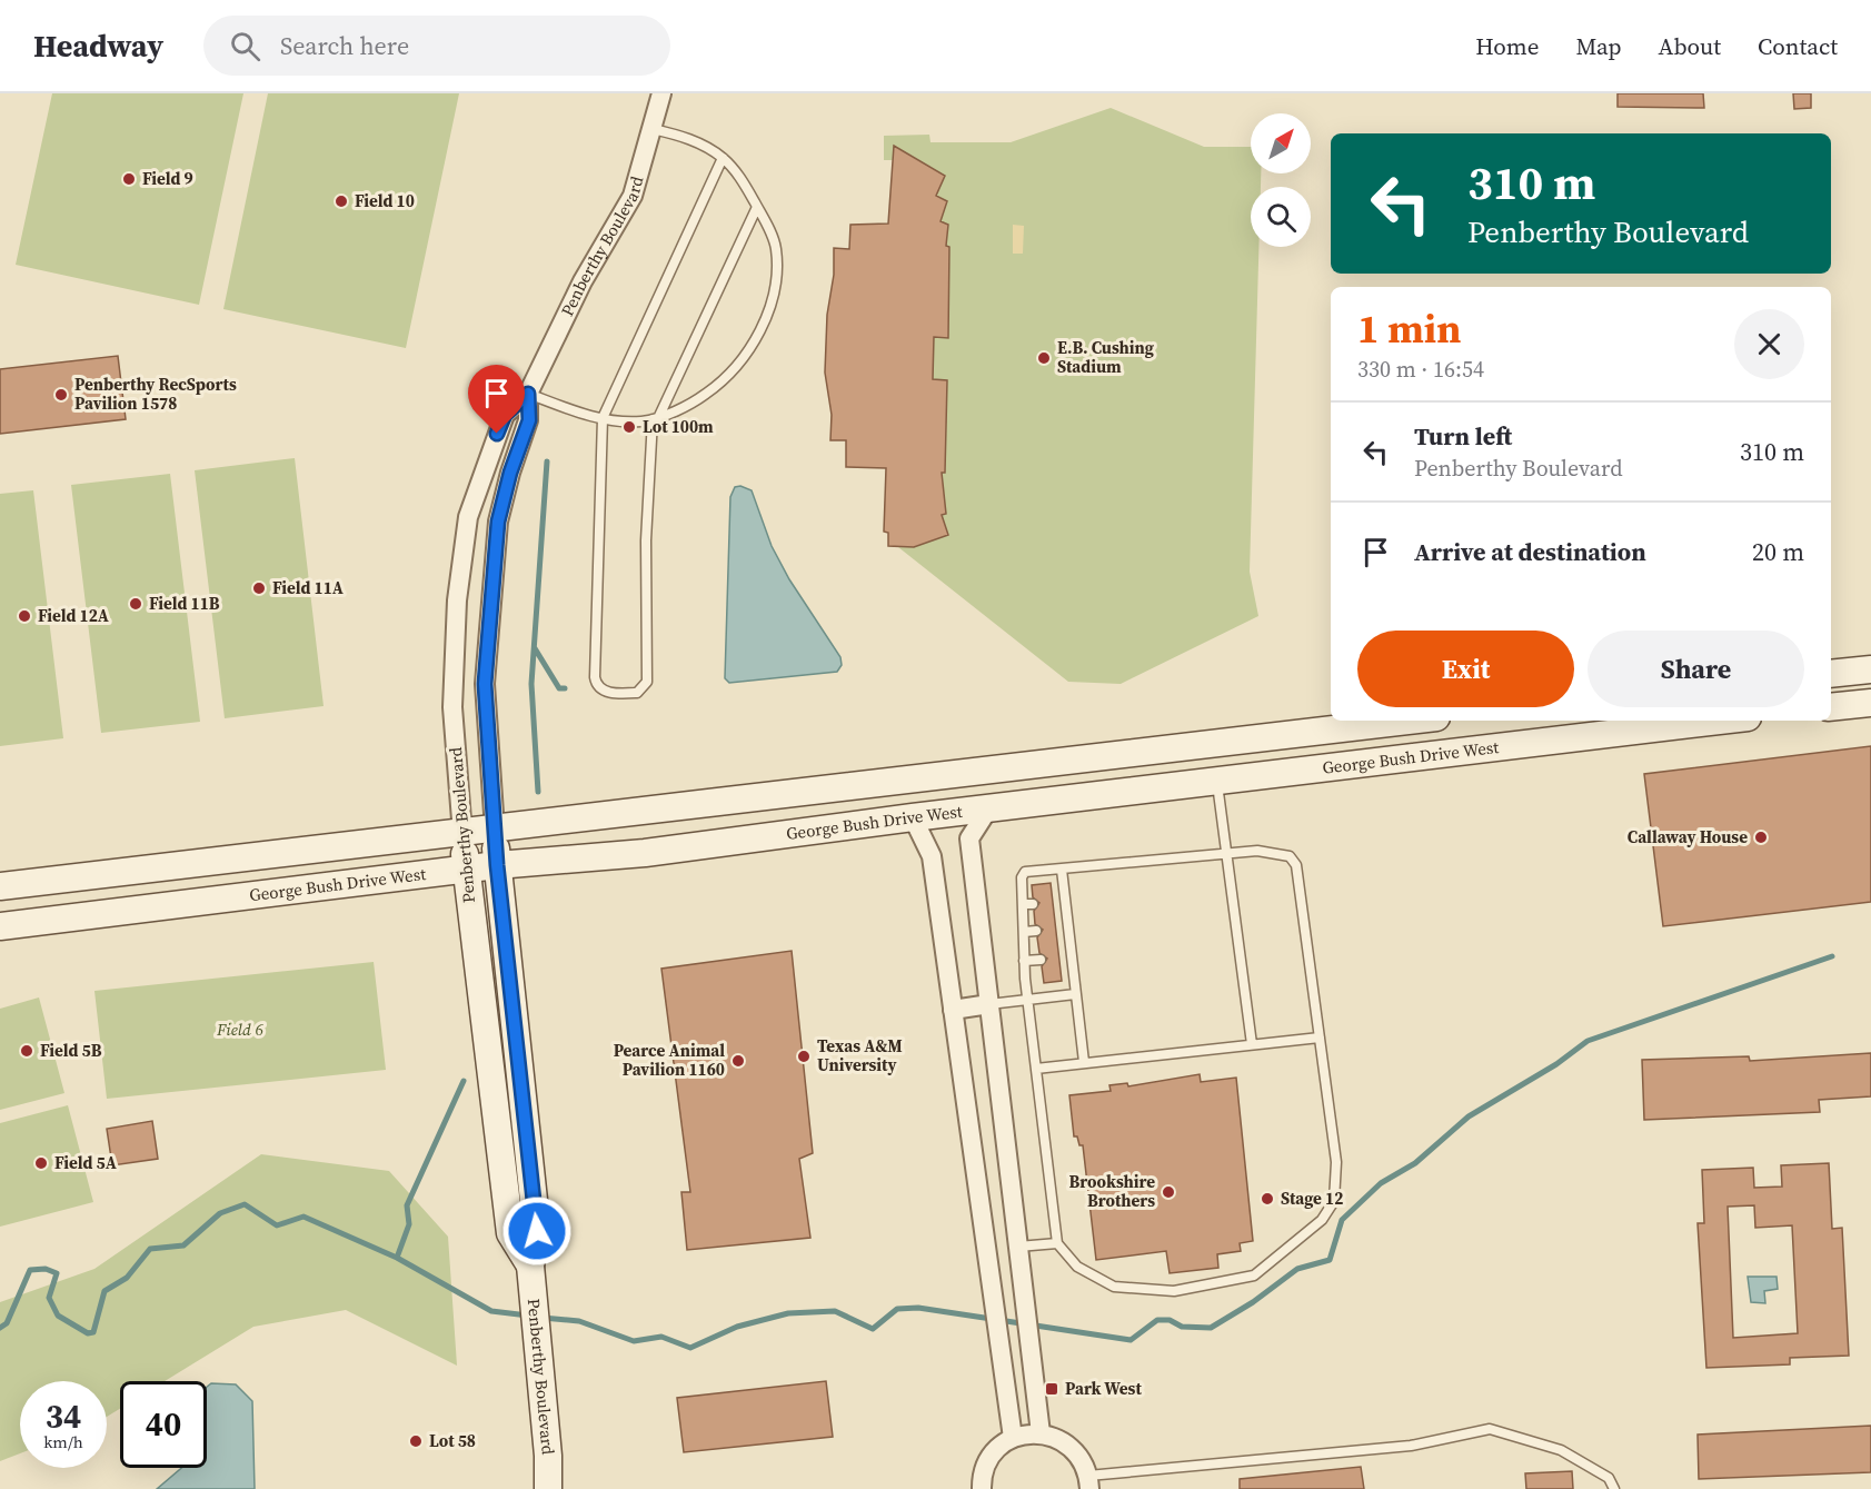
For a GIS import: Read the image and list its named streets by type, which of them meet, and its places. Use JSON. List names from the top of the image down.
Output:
{
  "streets": {
    "main road": ["Penberthy Boulevard", "George Bush Drive West"]
  },
  "crossings": [
    ["Penberthy Boulevard", "George Bush Drive West"]
  ],
  "parks": ["Field 6"],
  "places": {
    "other": [
      "Field 9",
      "Field 10",
      "E.B. Cushing Stadium",
      "Penberthy RecSports Pavilion 1578",
      "Lot 100m",
      "Field 11A",
      "Field 11B",
      "Field 12A",
      "Callaway House",
      "Field 5B",
      "Texas A&M University",
      "Pearce Animal Pavilion 1160",
      "Field 5A",
      "Brookshire Brothers",
      "Stage 12",
      "Lot 58"
    ],
    "transit": ["Park West"]
  },
  "north": "top right",
  "page": {
    "header": "Headway",
    "search": "Search here",
    "nav": [
      "Home",
      "Map",
      "About",
      "Contact"
    ],
    "turn": ["310 m", "Penberthy Boulevard"],
    "heading": ["1 min", "330 m · 16:54"],
    "list": [
      {
        "name": "Turn left",
        "note": "Penberthy Boulevard",
        "value": "310 m"
      },
      {
        "name": "Arrive at destination",
        "value": "20 m"
      }
    ],
    "buttons": ["Exit", "Share"],
    "speed": "34 km/h",
    "limit": "40"
  }
}
